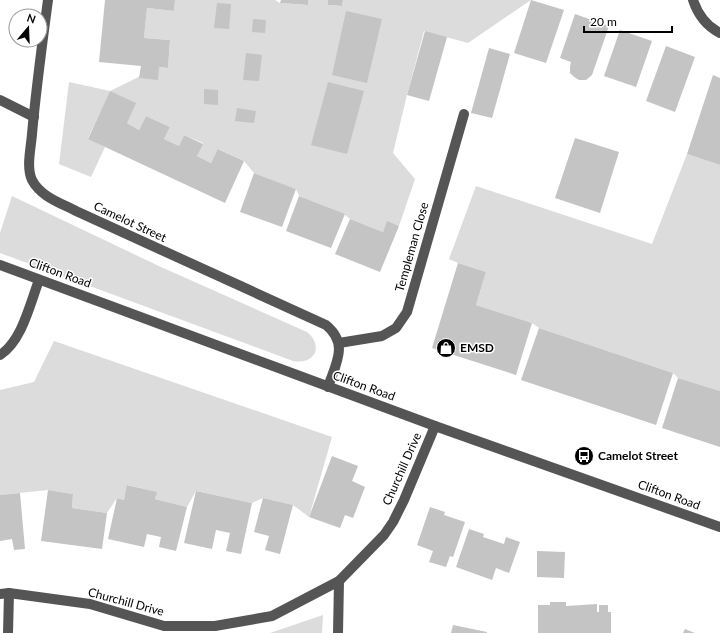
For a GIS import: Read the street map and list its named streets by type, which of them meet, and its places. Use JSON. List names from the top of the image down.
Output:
{
  "streets": {
    "street": [
      "Camelot Street",
      "Templeman Close",
      "Clifton Road",
      "Churchill Drive"
    ]
  },
  "crossings": [
    ["Camelot Street", "Templeman Close"],
    ["Clifton Road", "Churchill Drive"]
  ],
  "places": {
    "shop": ["EMSD"],
    "bus stop": ["Camelot Street"]
  },
  "scale_bar": "20 m",
  "north": "top"
}
